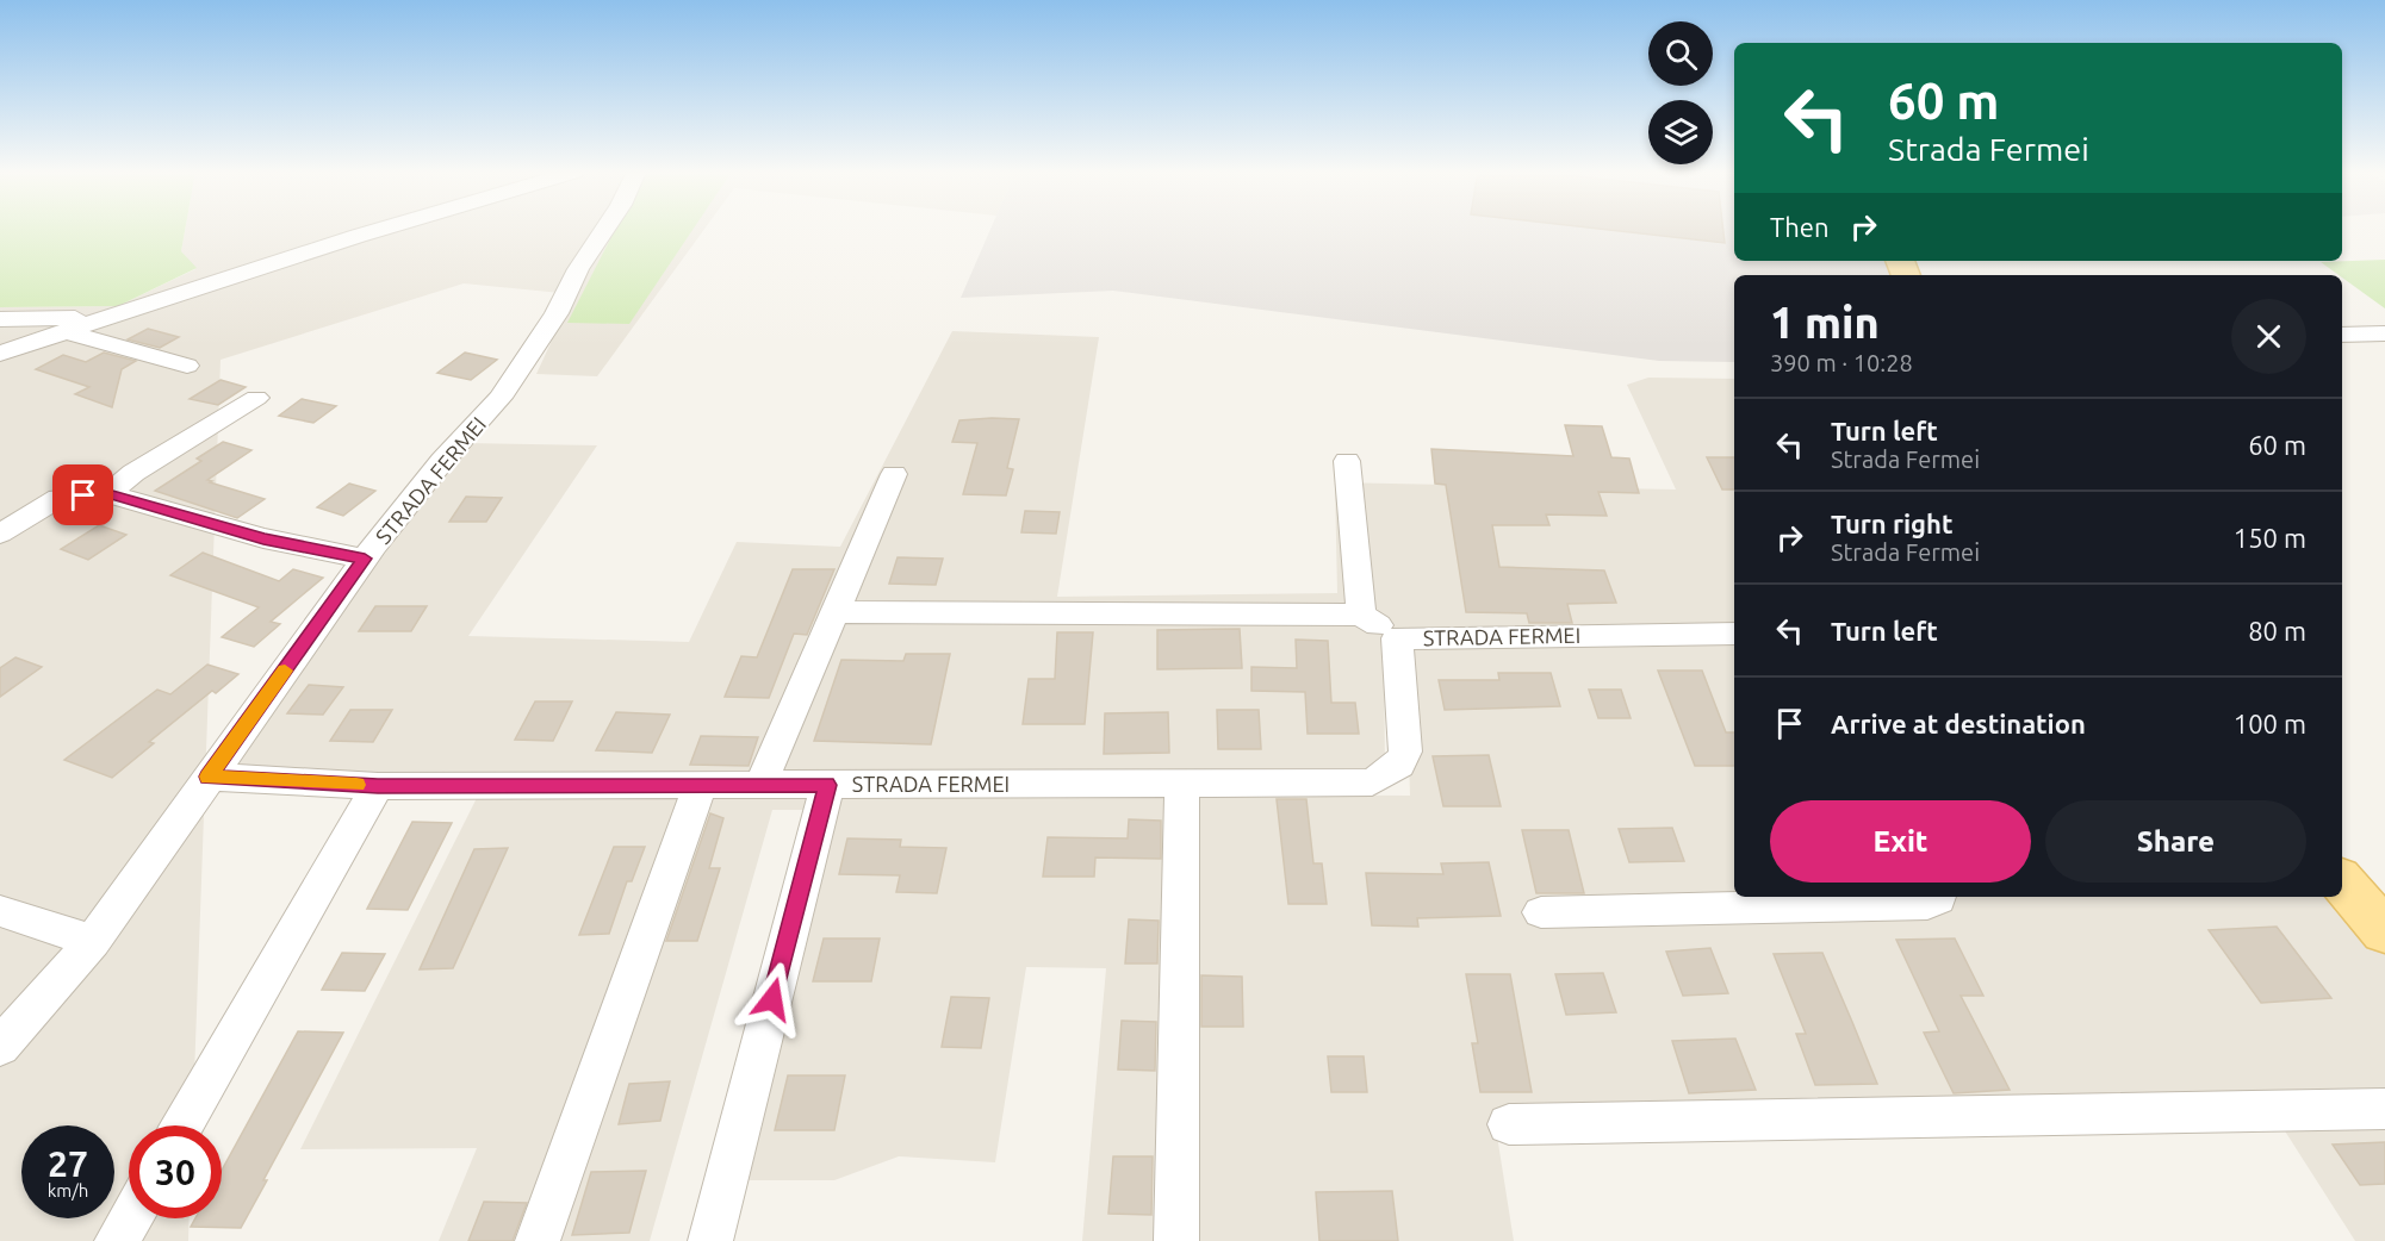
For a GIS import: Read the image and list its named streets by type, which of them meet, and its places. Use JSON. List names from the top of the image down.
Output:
{
  "streets": {
    "street": ["STRADA FERMEI"]
  },
  "page": {
    "turn": ["60 m", "Strada Fermei"],
    "then": "Then",
    "heading": ["1 min", "390 m · 10:28"],
    "list": [
      {
        "name": "Turn left",
        "note": "Strada Fermei",
        "value": "60 m"
      },
      {
        "name": "Turn right",
        "note": "Strada Fermei",
        "value": "150 m"
      },
      {
        "name": "Turn left",
        "value": "80 m"
      },
      {
        "name": "Arrive at destination",
        "value": "100 m"
      }
    ],
    "buttons": ["Exit", "Share"],
    "speed": "27 km/h",
    "limit": "30"
  }
}
